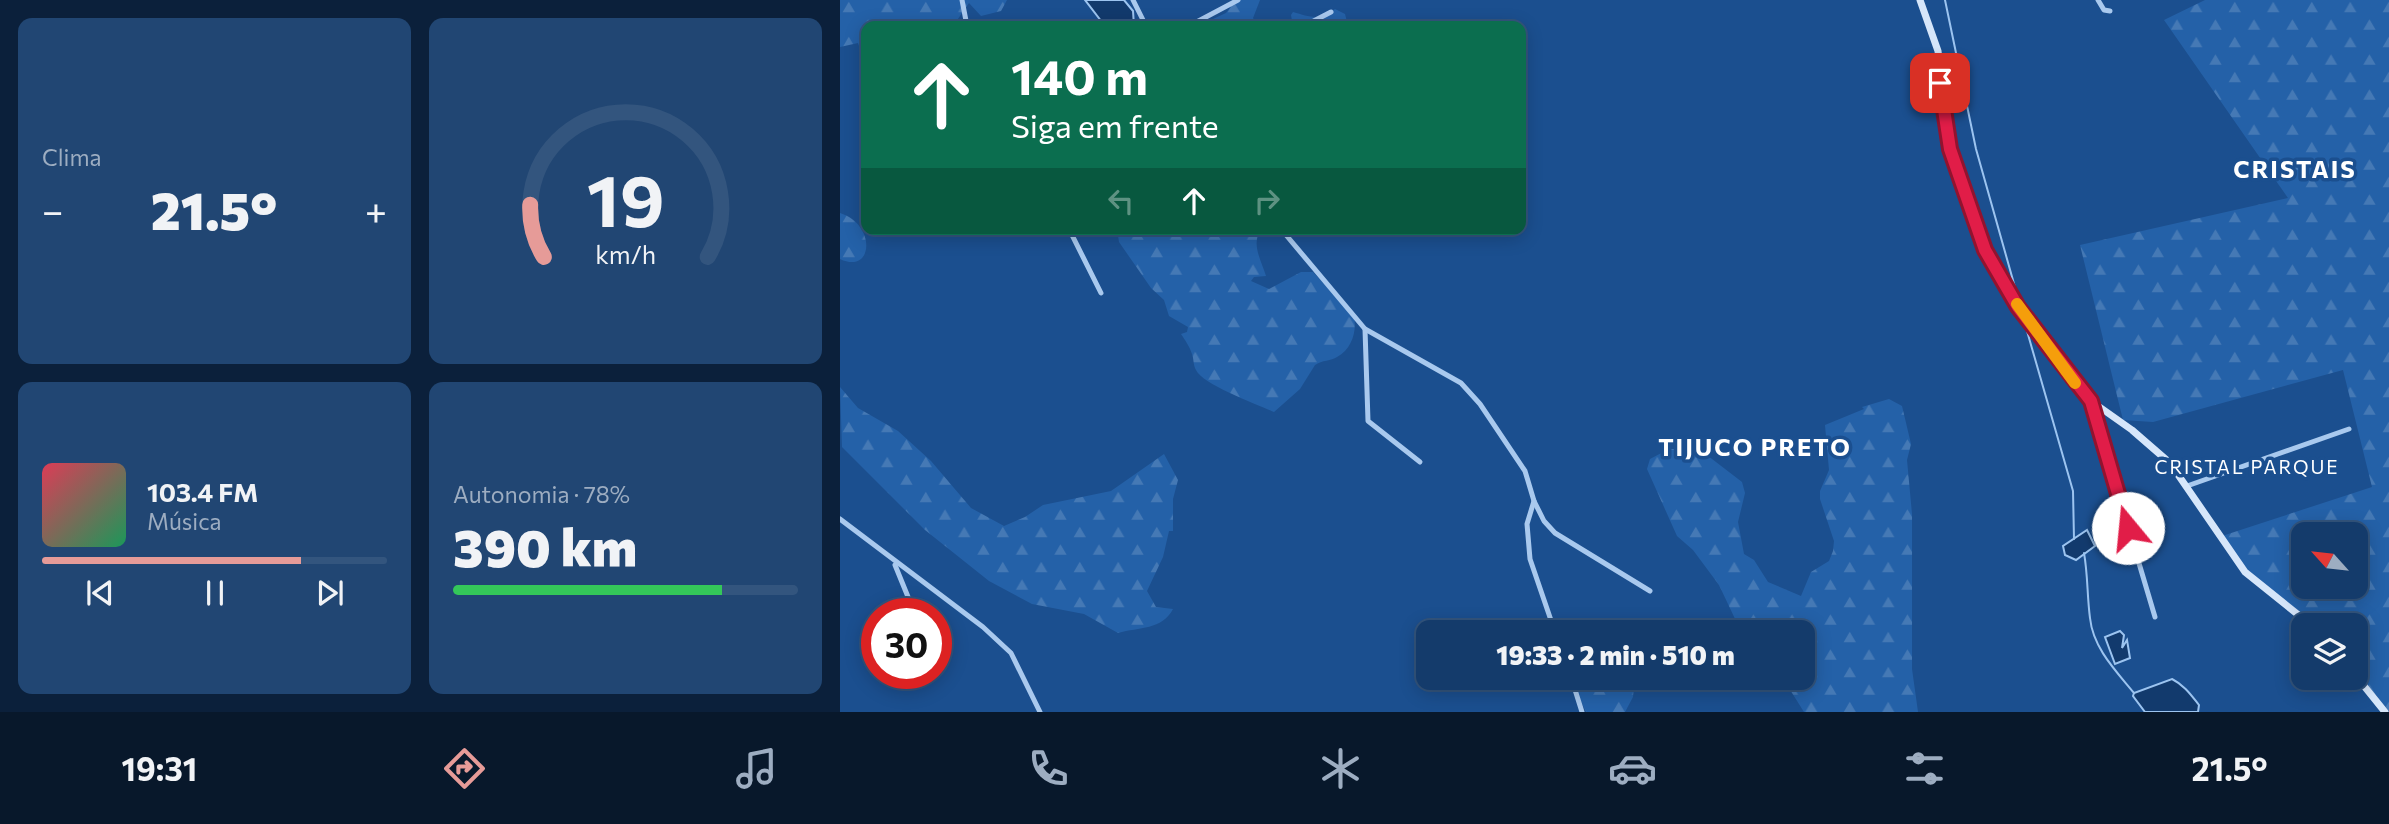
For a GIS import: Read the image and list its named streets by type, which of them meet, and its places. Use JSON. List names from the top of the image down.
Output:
{
  "districts": ["CRISTAIS", "TIJUCO PRETO", "CRISTAL PARQUE"],
  "north": "top left",
  "page": {
    "tile": [
      "Clima",
      ["Autonomia · 78%", "390 km"]
    ],
    "turn": ["140 m", "Siga em frente"],
    "heat": ["−", "21.5°", "+"],
    "song": ["103.4 FM", "Música"],
    "limit": "30",
    "trip": "19:33 · 2 min · 510 m",
    "tabs": ["19:31", "21.5°"],
    "gauge": ["19", "km/h"]
  }
}
